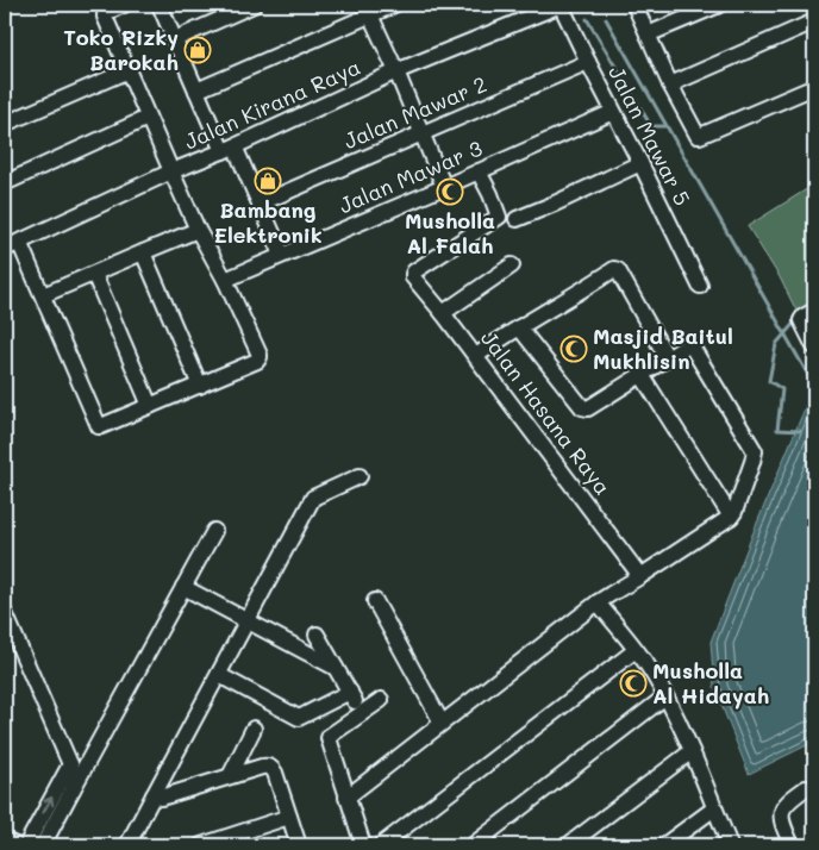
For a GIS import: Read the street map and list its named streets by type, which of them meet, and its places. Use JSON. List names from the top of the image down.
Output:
{
  "streets": {
    "street": [
      "Jalan Kirana Raya",
      "Jalan Mawar 2",
      "Jalan Mawar 5",
      "Jalan Mawar 3",
      "Jalan Hasana Raya"
    ]
  },
  "crossings": [
    ["Jalan Kirana Raya", "Jalan Mawar 5"],
    ["Jalan Mawar 2", "Jalan Mawar 5"],
    ["Jalan Mawar 5", "Jalan Mawar 3"],
    ["Jalan Mawar 3", "Jalan Hasana Raya"]
  ],
  "places": {
    "shop": ["Toko Rizky Barokah", "Bambang Elektronik"],
    "mosque": ["Musholla Al Falah", "Masjid Baitul Mukhlisin", "Musholla Al Hidayah"]
  }
}
